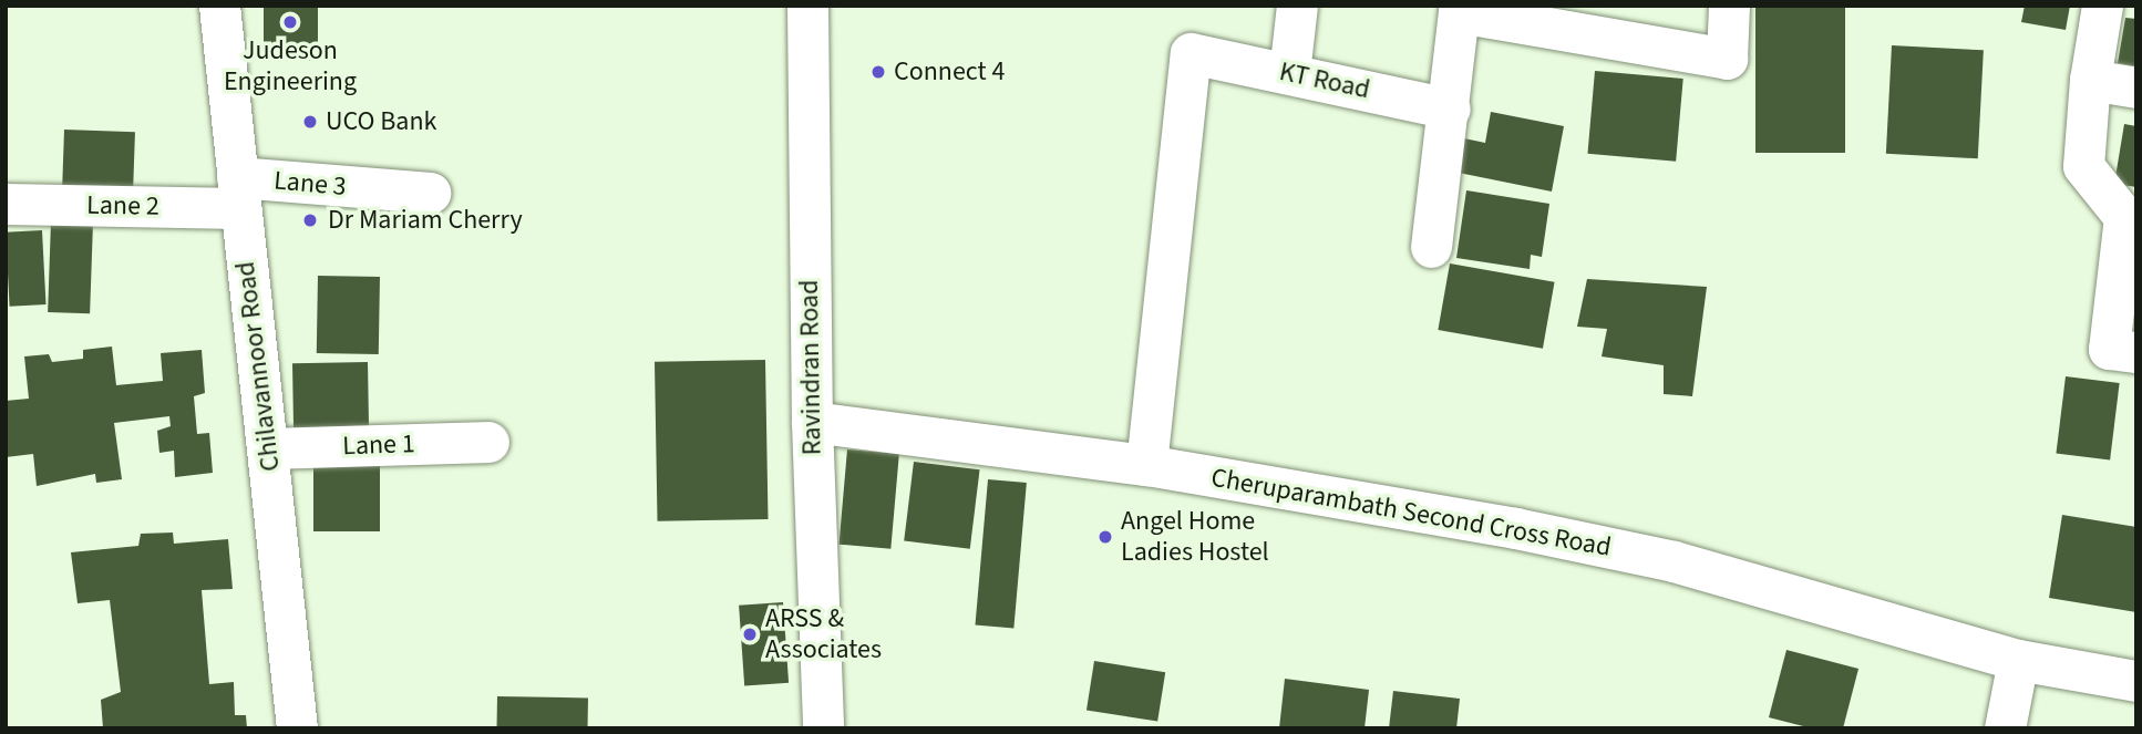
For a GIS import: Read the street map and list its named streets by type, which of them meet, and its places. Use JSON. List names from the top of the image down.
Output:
{
  "streets": {
    "street": [
      "KT Road",
      "Lane 3",
      "Lane 2",
      "Chilavannoor Road",
      "Ravindran Road",
      "Lane 1",
      "Cheruparambath Second Cross Road"
    ]
  },
  "crossings": [
    ["KT Road", "Cheruparambath Second Cross Road"],
    ["Lane 3", "Lane 2"],
    ["Lane 3", "Chilavannoor Road"],
    ["Lane 2", "Chilavannoor Road"],
    ["Chilavannoor Road", "Lane 1"],
    ["Ravindran Road", "Cheruparambath Second Cross Road"]
  ],
  "places": [
    "Judeson Engineering",
    "Connect 4",
    "UCO Bank",
    "Dr Mariam Cherry",
    "Angel Home Ladies Hostel",
    "ARSS & Associates"
  ]
}
